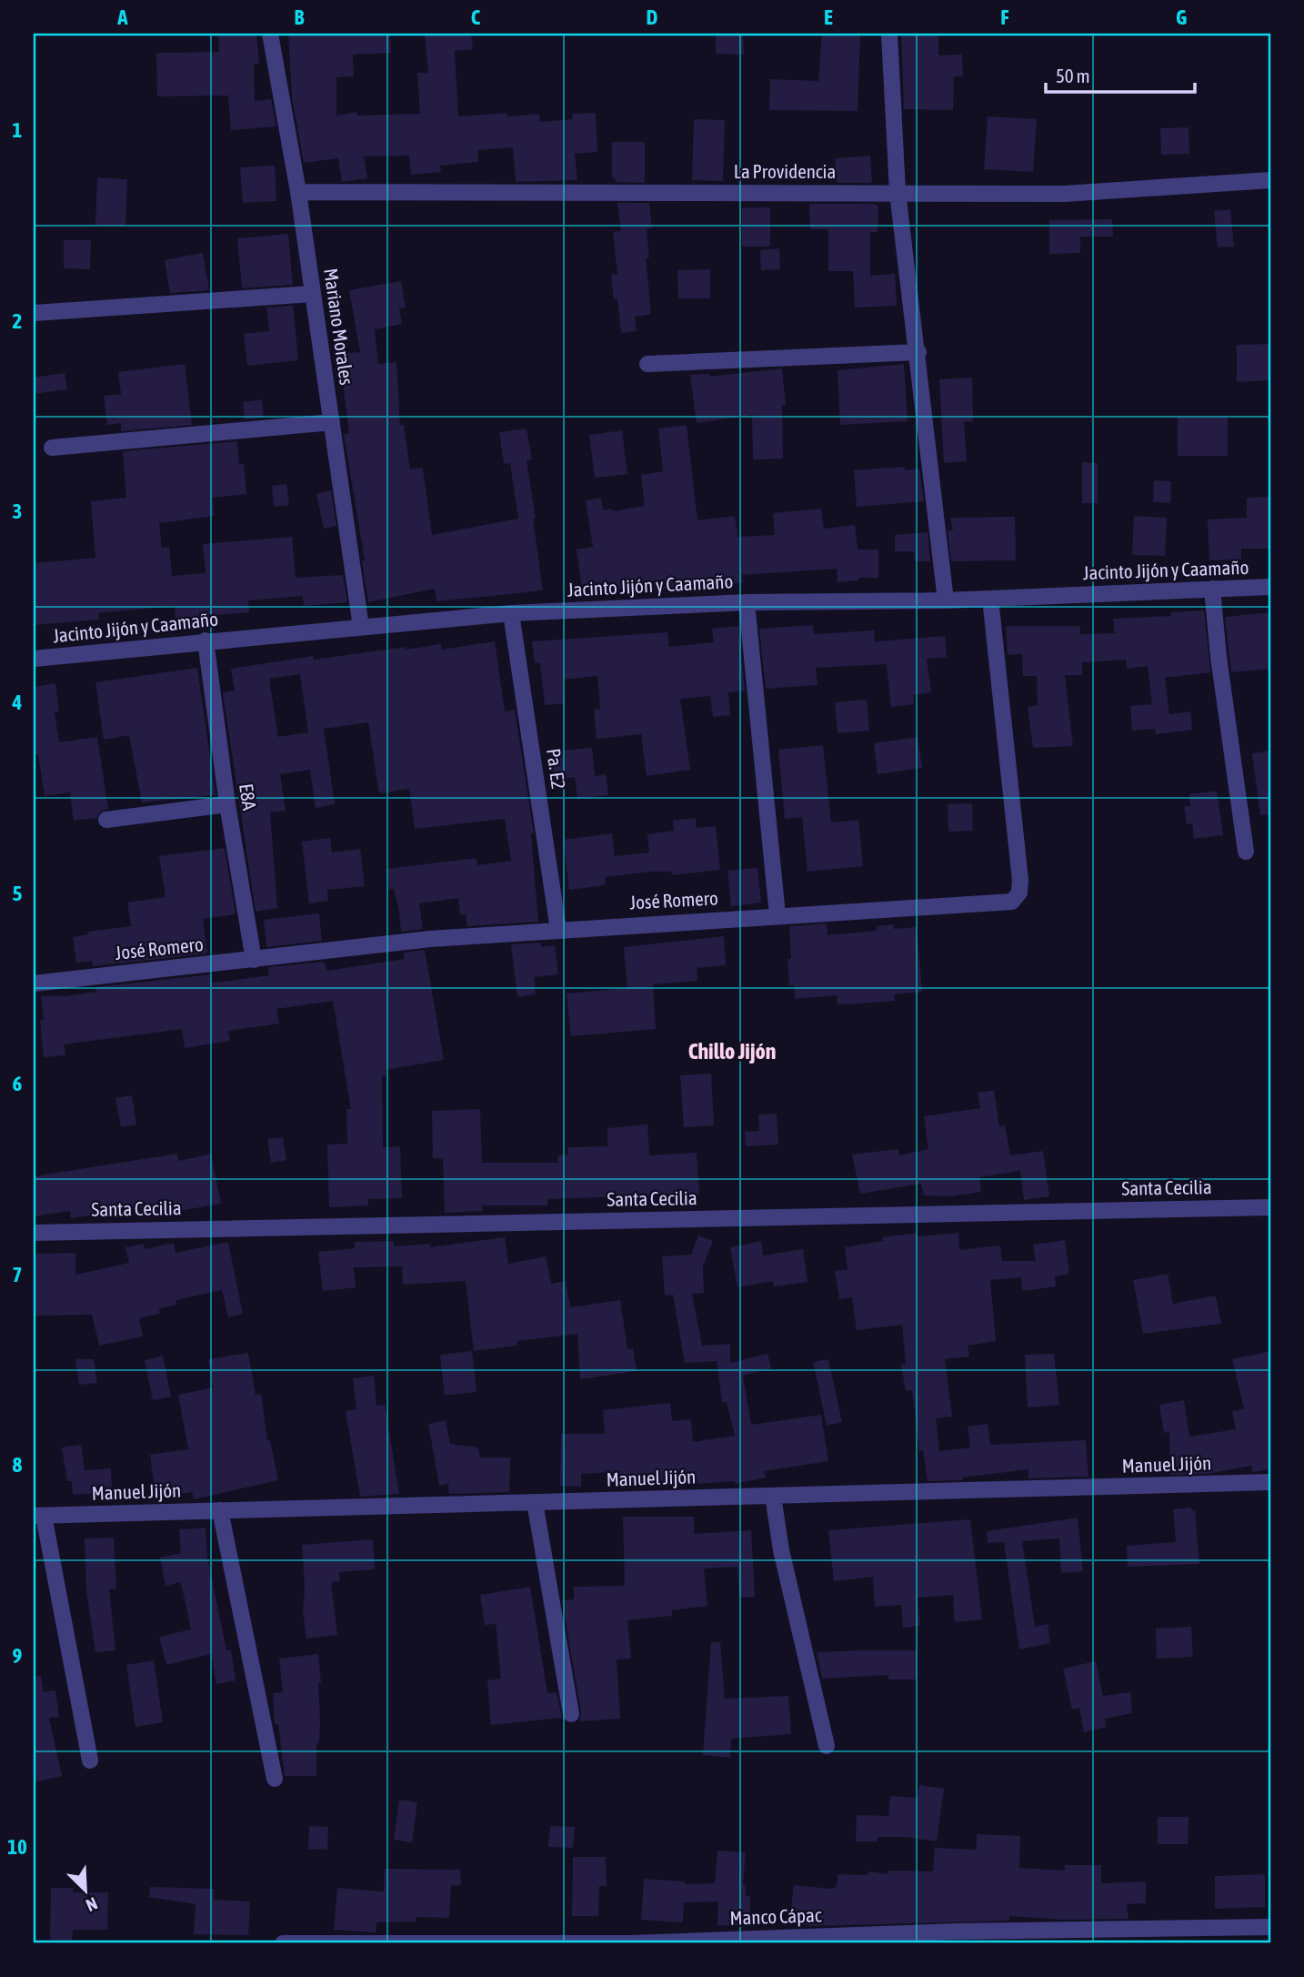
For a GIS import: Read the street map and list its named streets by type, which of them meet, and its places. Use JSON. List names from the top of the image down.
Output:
{
  "streets": {
    "street": [
      "La Providencia",
      "Mariano Morales",
      "Jacinto Jijón y Caamaño",
      "Pa. E2",
      "E8A",
      "José Romero",
      "Santa Cecilia",
      "Manuel Jijón",
      "Manco Cápac"
    ]
  },
  "crossings": [
    ["La Providencia", "Mariano Morales"],
    ["Mariano Morales", "Jacinto Jijón y Caamaño"],
    ["Jacinto Jijón y Caamaño", "Pa. E2"],
    ["Jacinto Jijón y Caamaño", "E8A"],
    ["Jacinto Jijón y Caamaño", "José Romero"],
    ["Pa. E2", "José Romero"],
    ["E8A", "José Romero"]
  ],
  "districts": ["Chillo Jijón"],
  "scale_bar": "50 m",
  "north": "bottom right",
  "grid": {
    "columns": [
      "A",
      "B",
      "C",
      "D",
      "E",
      "F",
      "G"
    ],
    "rows": [
      "1",
      "2",
      "3",
      "4",
      "5",
      "6",
      "7",
      "8",
      "9",
      "10"
    ]
  }
}
